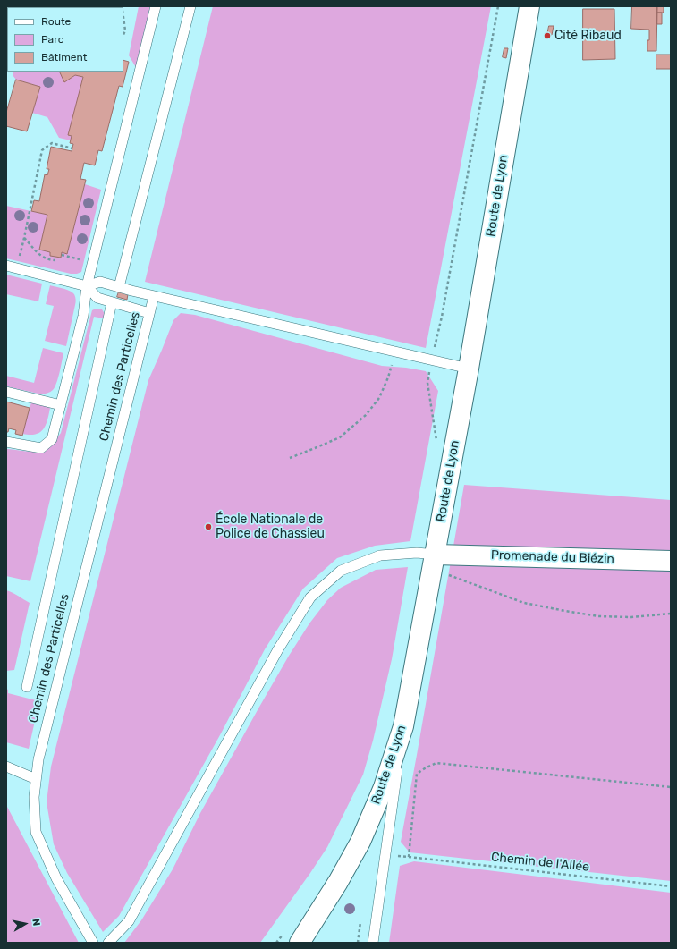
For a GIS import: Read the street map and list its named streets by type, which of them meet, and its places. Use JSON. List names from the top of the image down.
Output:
{
  "streets": {
    "main road": ["Route de Lyon", "Promenade du Biézin"],
    "lane": ["Chemin des Particelles"],
    "path": ["Chemin de l'Allée"]
  },
  "crossings": [
    ["Route de Lyon", "Promenade du Biézin"]
  ],
  "places": ["Cité Ribaud", "École Nationale de Police de Chassieu"],
  "legend": ["Route", "Parc", "Bâtiment"],
  "north": "right"
}
